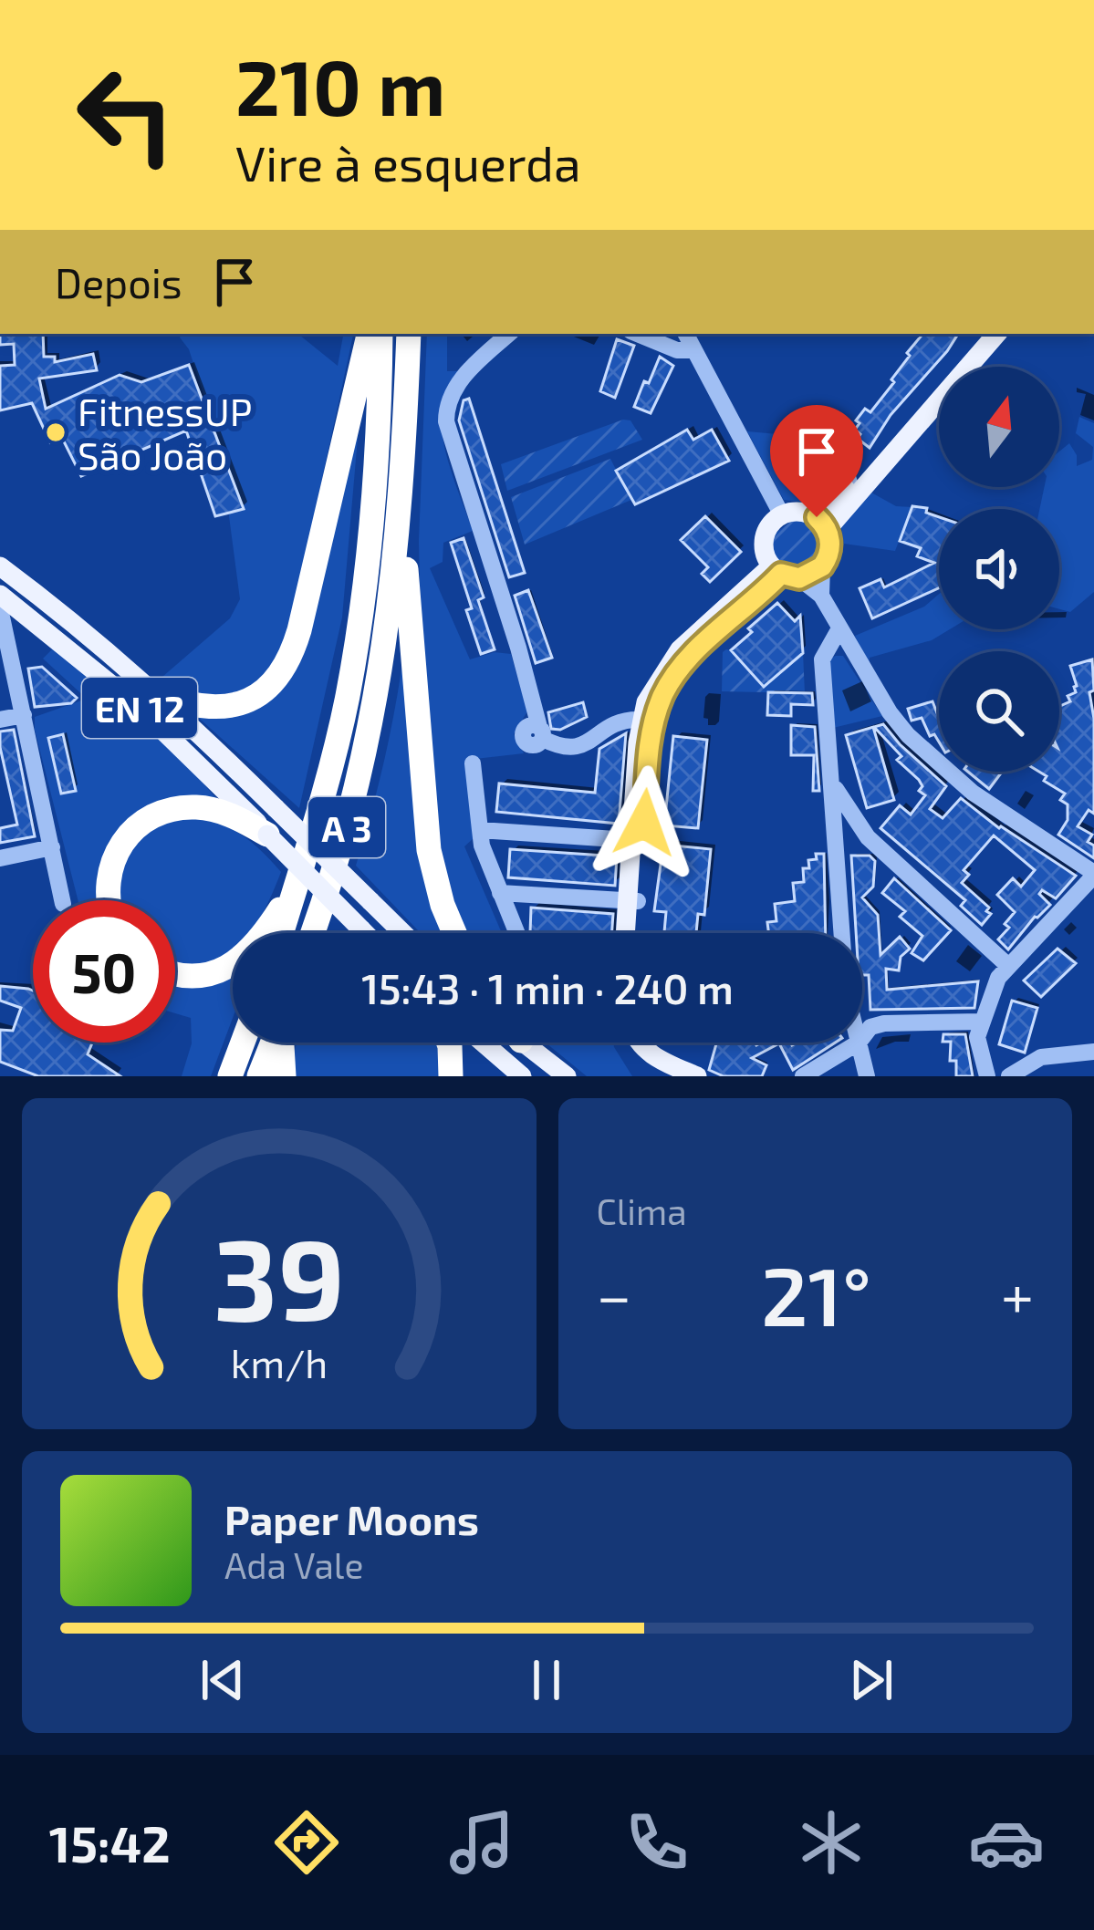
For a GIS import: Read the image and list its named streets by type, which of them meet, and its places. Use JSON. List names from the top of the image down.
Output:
{
  "streets": {
    "highway": ["A 3"],
    "main road": ["EN 12"]
  },
  "places": ["FitnessUP São João"],
  "north": "top",
  "page": {
    "turn": ["210 m", "Vire à esquerda"],
    "then": "Depois",
    "limit": "50",
    "trip": "15:43 · 1 min · 240 m",
    "tile": "Clima",
    "heat": ["−", "21°", "+"],
    "song": ["Paper Moons", "Ada Vale"],
    "tabs": "15:42",
    "gauge": ["39", "km/h"]
  }
}
